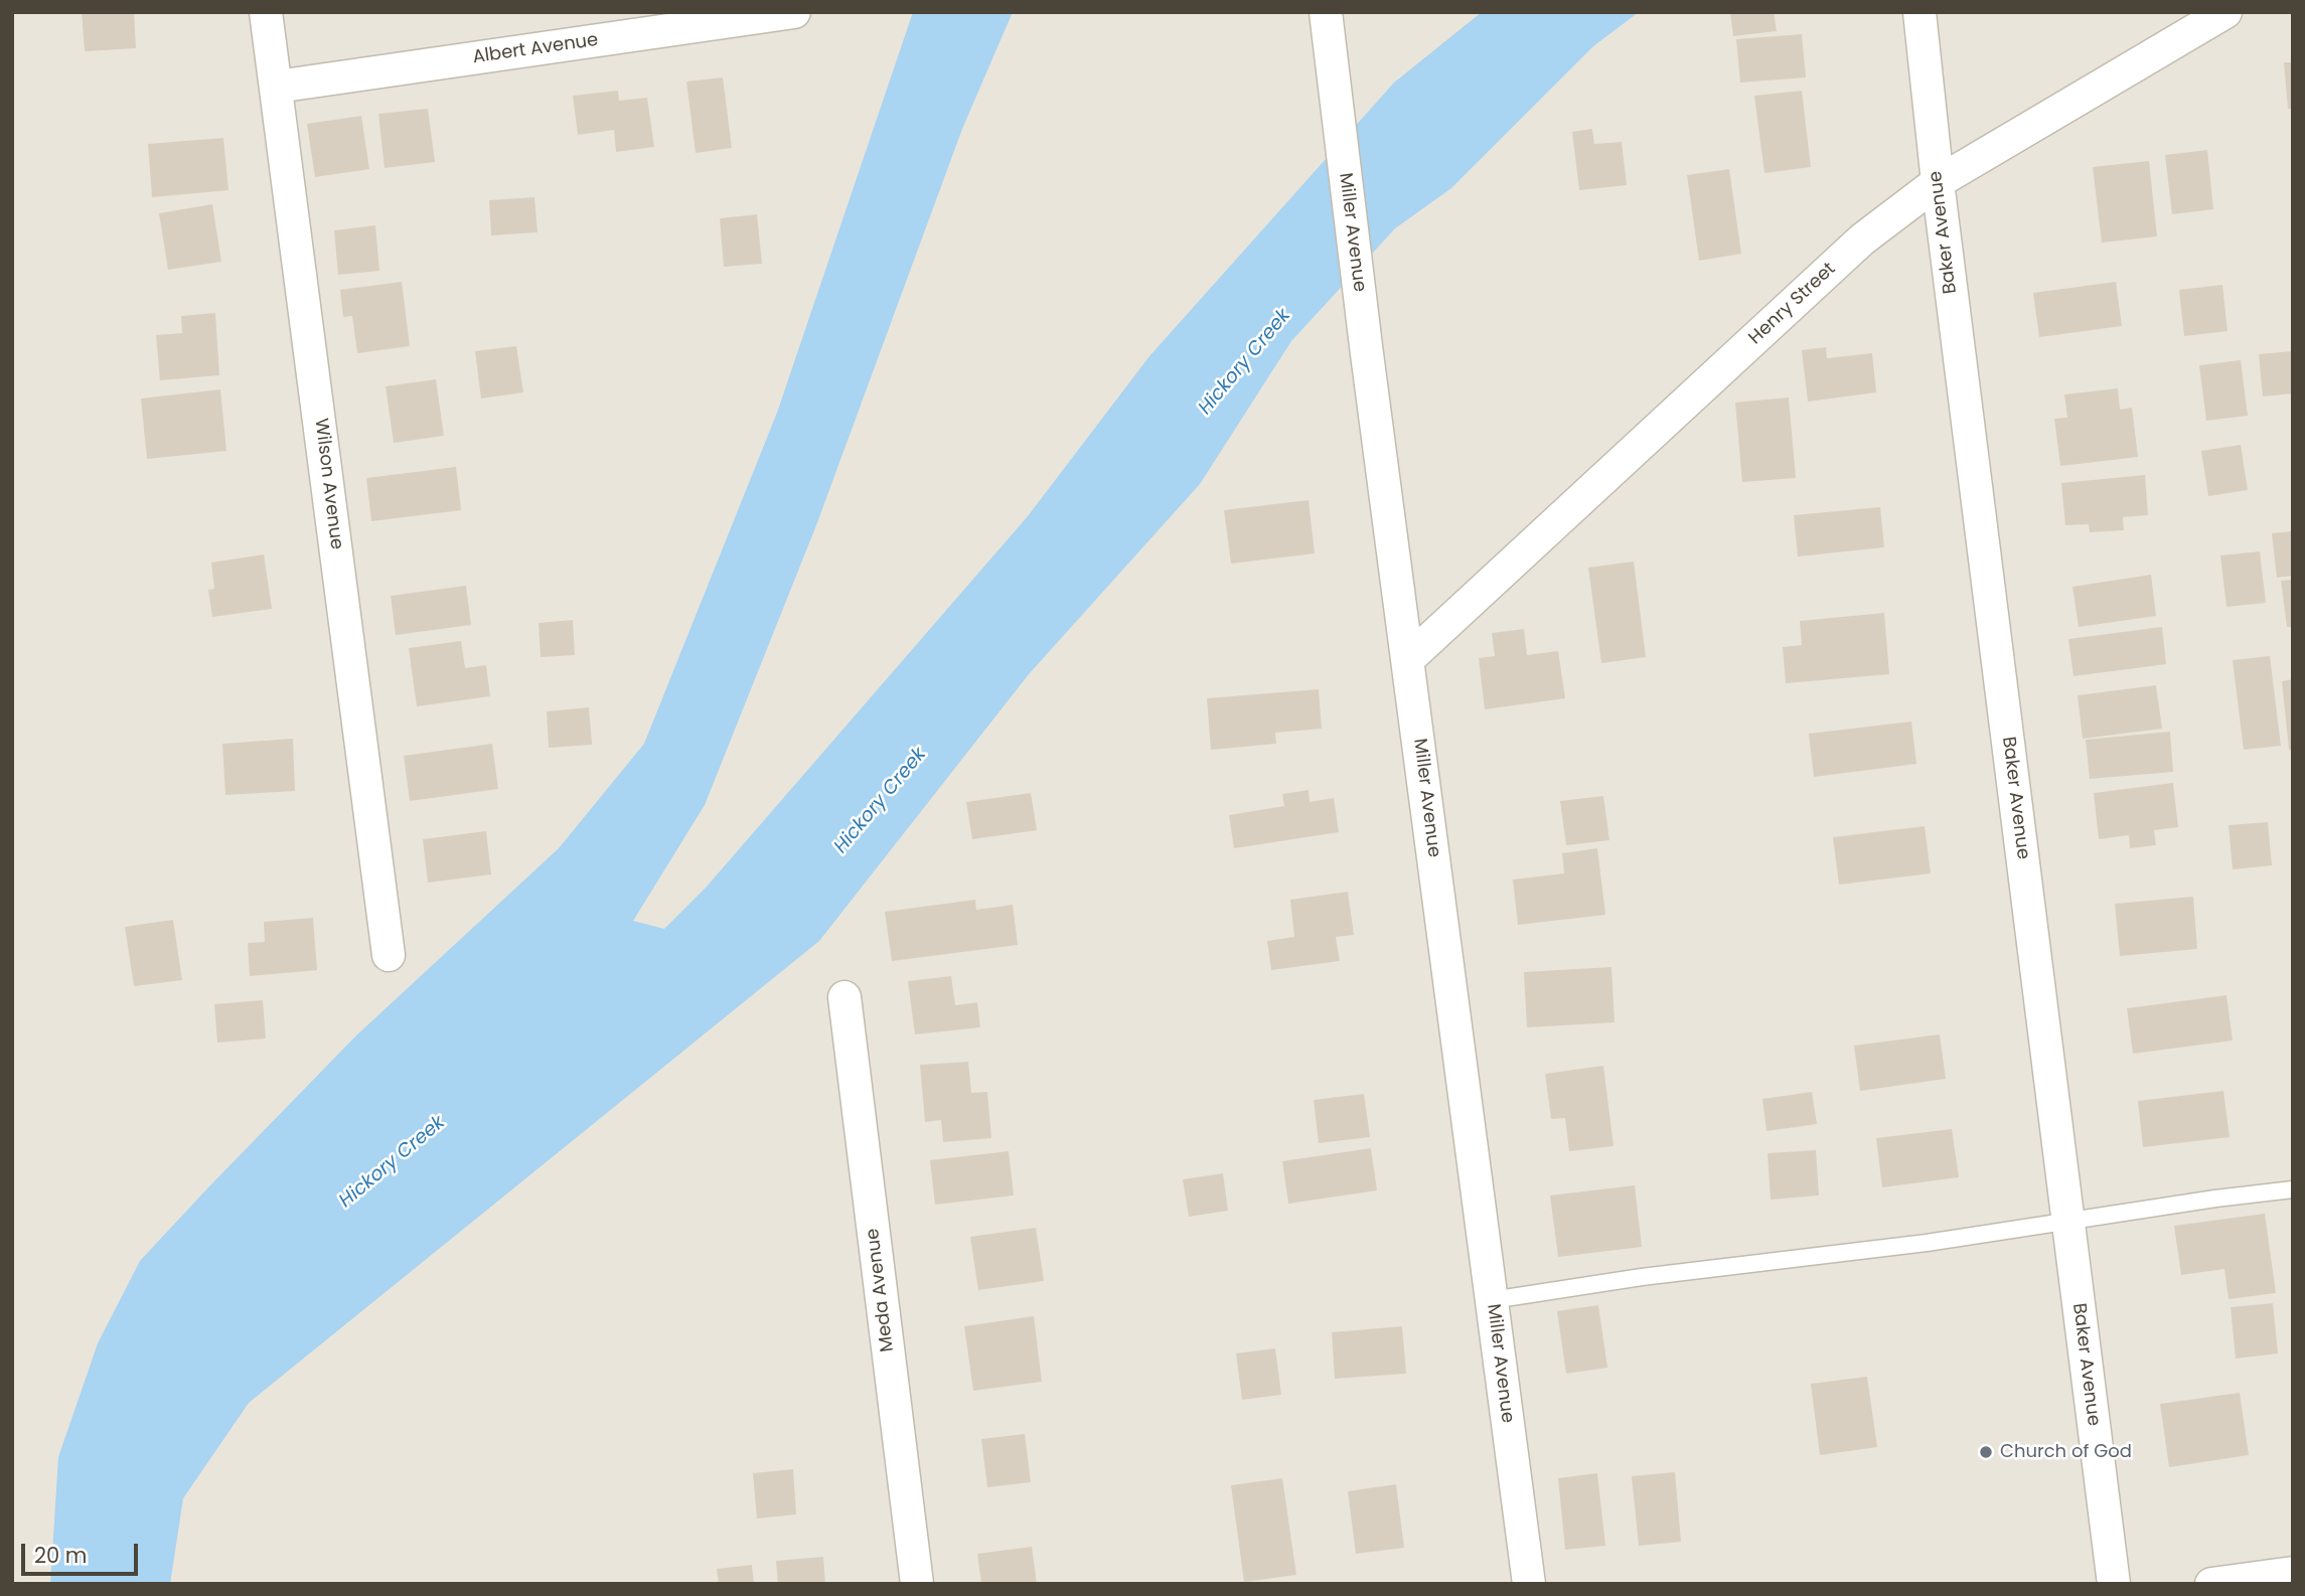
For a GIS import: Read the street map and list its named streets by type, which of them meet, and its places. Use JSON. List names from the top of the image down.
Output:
{
  "streets": {
    "street": [
      "Albert Avenue",
      "Miller Avenue",
      "Baker Avenue",
      "Henry Street",
      "Wilson Avenue",
      "Meda Avenue"
    ]
  },
  "crossings": [
    ["Albert Avenue", "Wilson Avenue"],
    ["Miller Avenue", "Henry Street"],
    ["Baker Avenue", "Henry Street"]
  ],
  "water": ["Hickory Creek"],
  "places": ["Church of God"],
  "scale_bar": "20 m"
}
